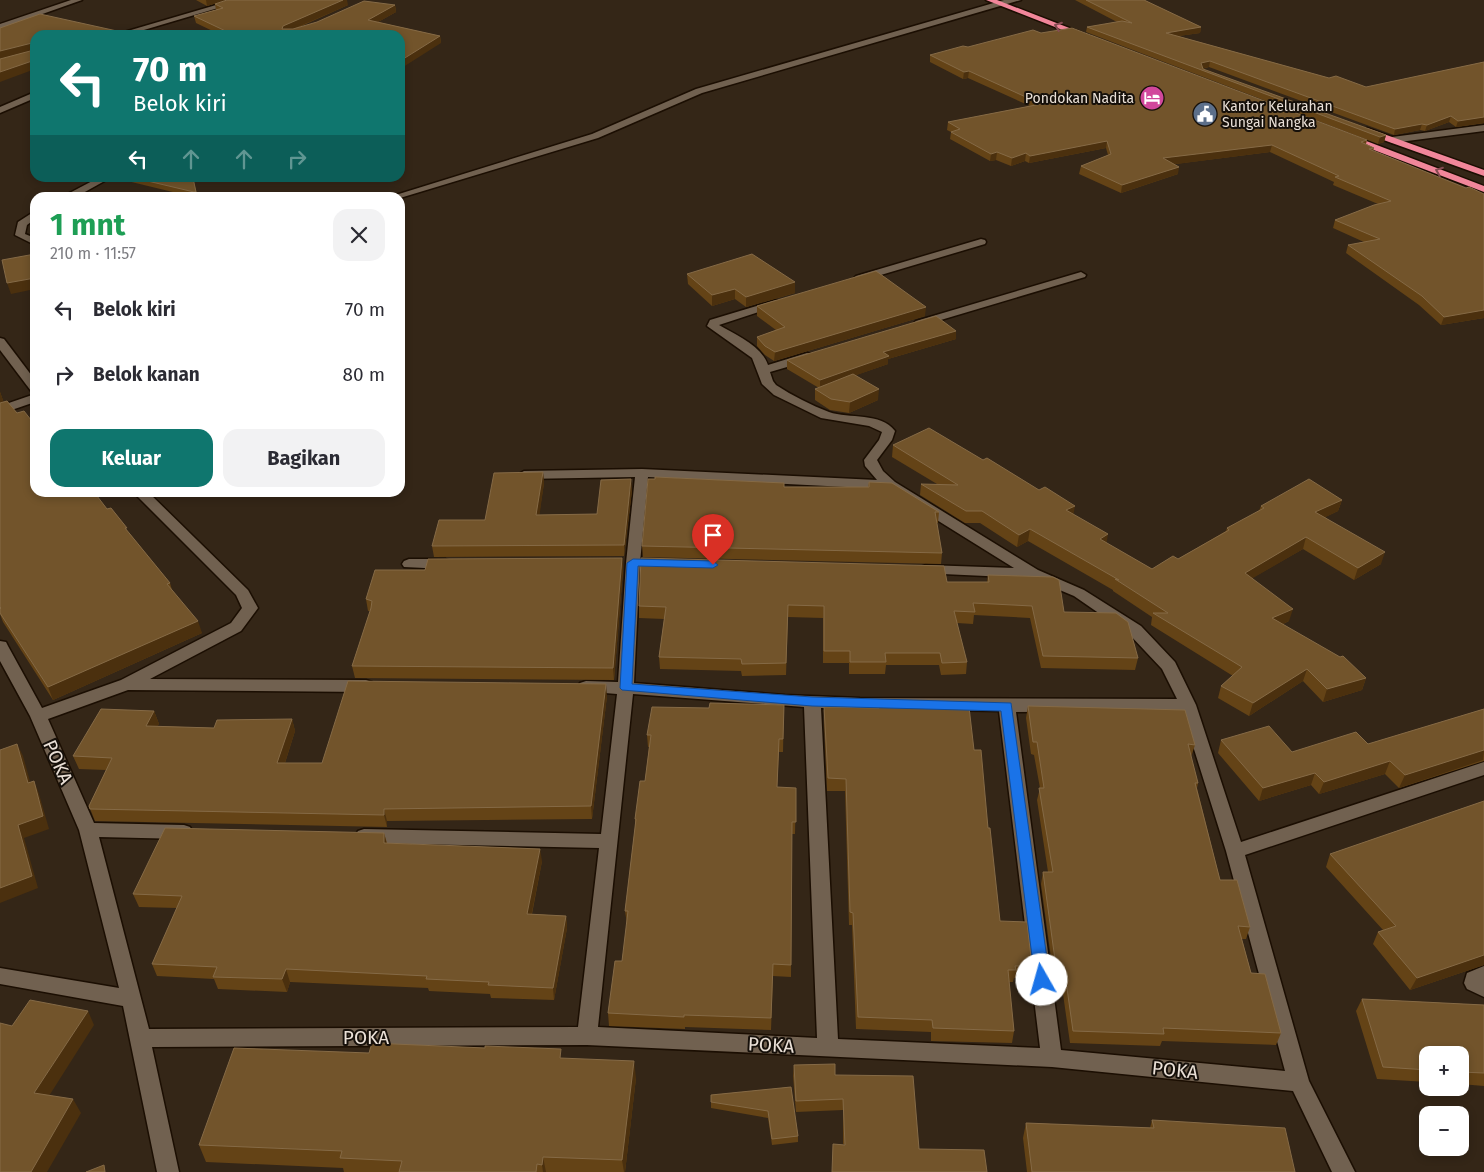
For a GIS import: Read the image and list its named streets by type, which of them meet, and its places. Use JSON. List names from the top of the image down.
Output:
{
  "streets": {
    "street": ["POKA"]
  },
  "places": {
    "hotel": ["Pondokan Nadita"],
    "public building": ["Kantor Kelurahan Sungai Nangka"]
  },
  "page": {
    "turn": ["70 m", "Belok kiri"],
    "heading": ["1 mnt", "210 m · 11:57"],
    "list": [
      {
        "name": "Belok kiri",
        "value": "70 m"
      },
      {
        "name": "Belok kanan",
        "value": "80 m"
      }
    ],
    "buttons": ["Keluar", "Bagikan"],
    "map_buttons": ["+", "−"]
  }
}
